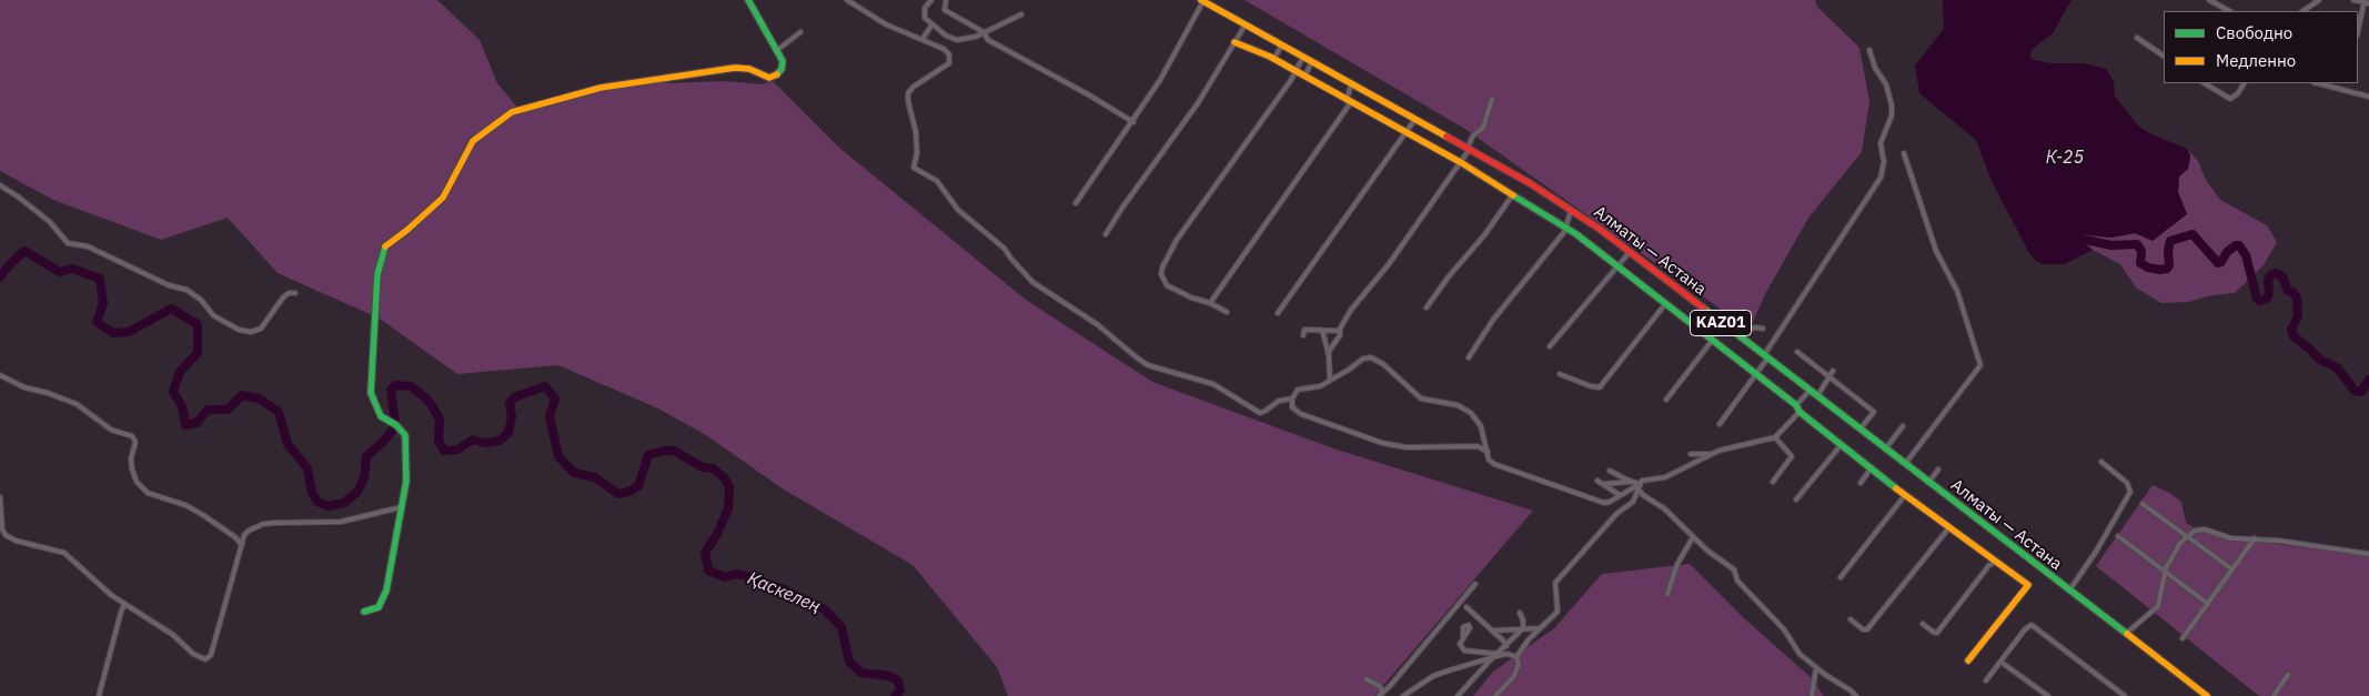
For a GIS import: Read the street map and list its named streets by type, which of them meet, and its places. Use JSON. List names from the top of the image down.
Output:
{
  "streets": {
    "main road": ["Алматы — Астана", "KАZ01"]
  },
  "water": ["К-25", "Қаскелең"],
  "legend": ["Свободно", "Медленно"]
}
